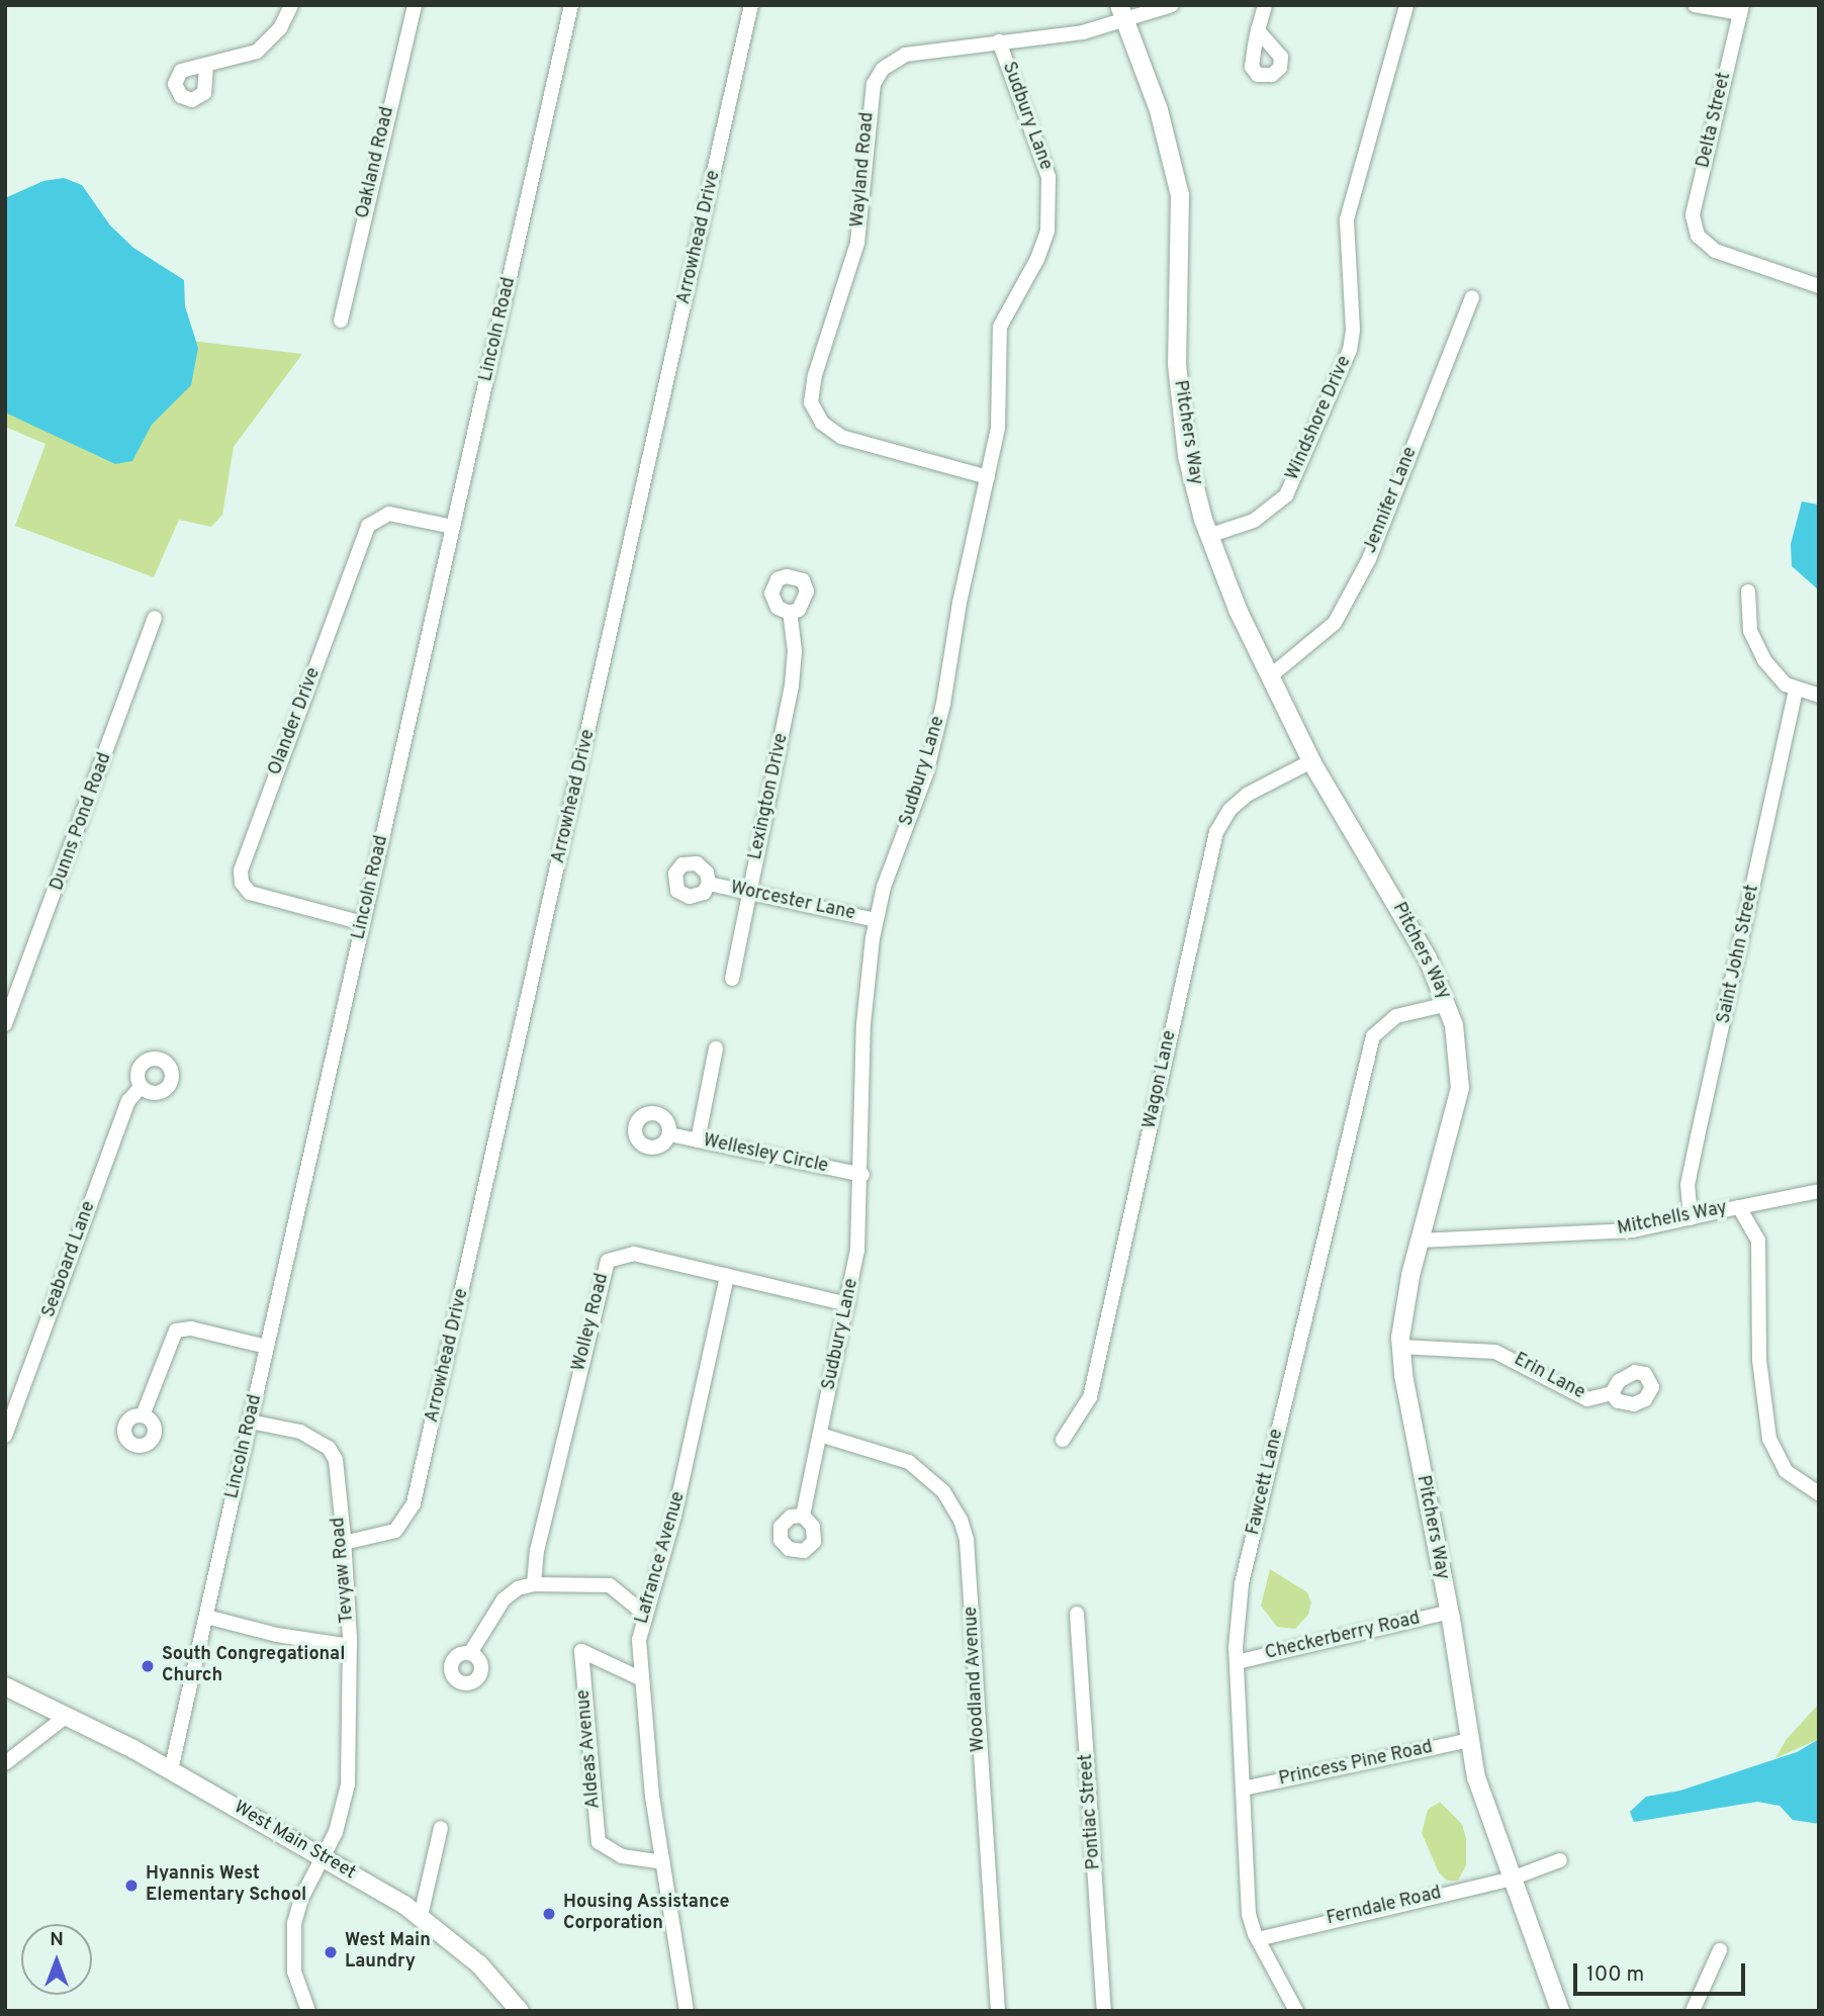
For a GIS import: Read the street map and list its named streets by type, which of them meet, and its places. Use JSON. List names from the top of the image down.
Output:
{
  "streets": {
    "main road": ["Pitchers Way", "West Main Street"],
    "street": [
      "Sudbury Lane",
      "Delta Street",
      "Oakland Road",
      "Wayland Road",
      "Arrowhead Drive",
      "Lincoln Road",
      "Windshore Drive",
      "Jennifer Lane",
      "Olander Drive",
      "Lexington Drive",
      "Dunns Pond Road",
      "Worcester Lane",
      "Saint John Street",
      "Wagon Lane",
      "Wellesley Circle",
      "Mitchells Way",
      "Seaboard Lane",
      "Wolley Road",
      "Erin Lane",
      "Fawcett Lane",
      "Lafrance Avenue",
      "Tevyaw Road",
      "Checkerberry Road",
      "Woodland Avenue",
      "Aldeas Avenue",
      "Princess Pine Road",
      "Pontiac Street",
      "Ferndale Road"
    ]
  },
  "crossings": [
    ["Sudbury Lane", "Wayland Road"],
    ["Sudbury Lane", "Worcester Lane"],
    ["Sudbury Lane", "Wellesley Circle"],
    ["Sudbury Lane", "Wolley Road"],
    ["Sudbury Lane", "Woodland Avenue"],
    ["Wayland Road", "Pitchers Way"],
    ["Arrowhead Drive", "Tevyaw Road"],
    ["Lincoln Road", "Olander Drive"],
    ["Lincoln Road", "Tevyaw Road"],
    ["Lincoln Road", "West Main Street"],
    ["Windshore Drive", "Pitchers Way"],
    ["Pitchers Way", "Jennifer Lane"],
    ["Pitchers Way", "Wagon Lane"],
    ["Pitchers Way", "Mitchells Way"],
    ["Pitchers Way", "Erin Lane"],
    ["Pitchers Way", "Fawcett Lane"],
    ["Pitchers Way", "Checkerberry Road"],
    ["Pitchers Way", "Princess Pine Road"],
    ["Pitchers Way", "Ferndale Road"],
    ["Lexington Drive", "Worcester Lane"],
    ["Saint John Street", "Mitchells Way"],
    ["Wolley Road", "Lafrance Avenue"],
    ["Fawcett Lane", "Checkerberry Road"],
    ["Fawcett Lane", "Princess Pine Road"],
    ["Fawcett Lane", "Ferndale Road"],
    ["Lafrance Avenue", "Aldeas Avenue"],
    ["Tevyaw Road", "West Main Street"]
  ],
  "places": [
    "South Congregational Church",
    "Hyannis West Elementary School",
    "Housing Assistance Corporation",
    "West Main Laundry"
  ],
  "scale_bar": "100 m",
  "north": "top"
}
